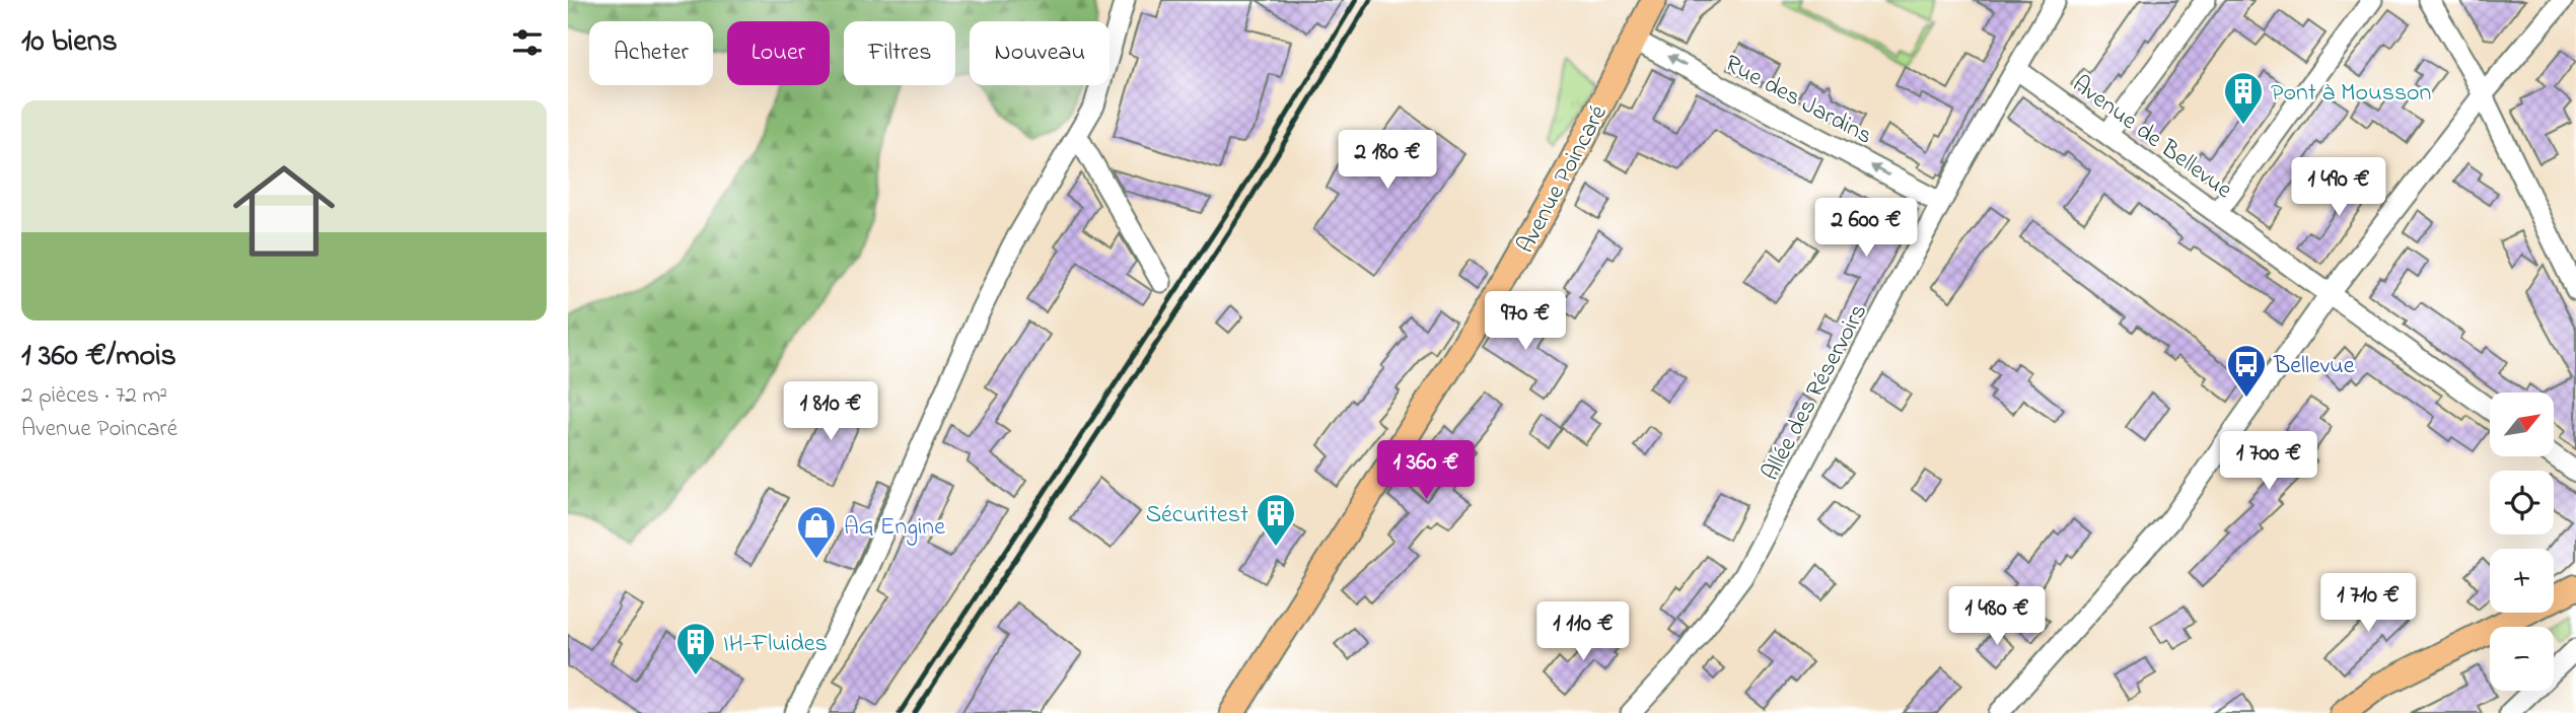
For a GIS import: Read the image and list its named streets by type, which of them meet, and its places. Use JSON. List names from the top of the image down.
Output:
{
  "streets": {
    "main road": ["Avenue Poincaré"],
    "street": ["Rue des Jardins", "Avenue de Bellevue", "Allée des Réservoirs"]
  },
  "crossings": [
    ["Rue des Jardins", "Avenue Poincaré"],
    ["Rue des Jardins", "Allée des Réservoirs"],
    ["Avenue de Bellevue", "Allée des Réservoirs"]
  ],
  "one_way": ["Rue des Jardins"],
  "places": {
    "building": ["Pont à Mousson", "Sécuritest", "IH-Fluides"],
    "bus stop": ["Bellevue"],
    "shop": ["AG Engine"]
  },
  "north": "top right",
  "page": {
    "heading": "10 biens",
    "chip": [
      "Acheter",
      "Louer",
      "Filtres",
      "Nouveau"
    ],
    "list": [
      {
        "name": "1 360 €/mois",
        "note": "2 pièces · 72 m² · Avenue Poincaré"
      }
    ],
    "price": [
      "2 180 €",
      "1 490 €",
      "2 600 €",
      "970 €",
      "1 810 €",
      "1 700 €",
      "1 360 €",
      "1 710 €",
      "1 480 €",
      "1 110 €"
    ],
    "map_buttons": ["+", "−"]
  }
}
